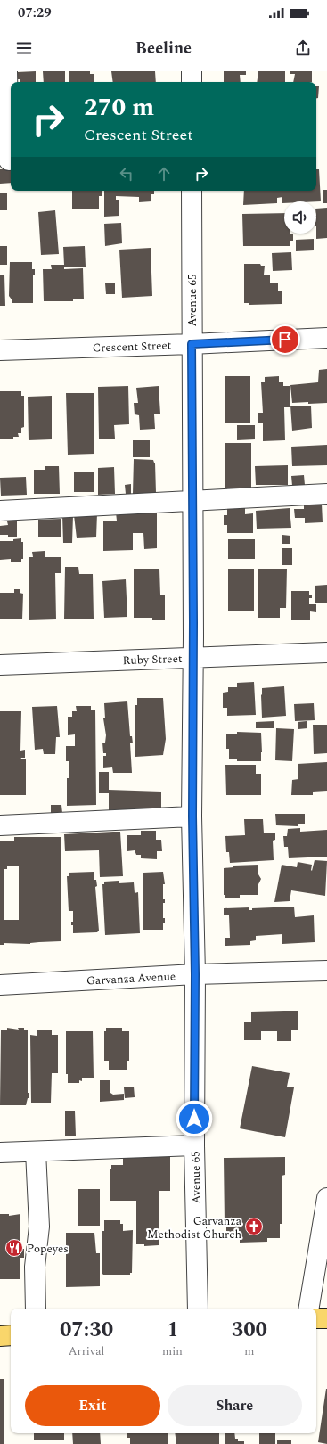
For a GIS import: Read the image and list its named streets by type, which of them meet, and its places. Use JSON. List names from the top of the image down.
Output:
{
  "streets": {
    "street": [
      "Avenue 65",
      "Crescent Street",
      "Ruby Street",
      "Garvanza Avenue"
    ]
  },
  "crossings": [
    ["Avenue 65", "Crescent Street"],
    ["Avenue 65", "Ruby Street"],
    ["Avenue 65", "Garvanza Avenue"]
  ],
  "places": {
    "church": ["Garvanza Methodist Church"],
    "restaurant": ["Popeyes"]
  },
  "page": {
    "status": "07:29",
    "header": "Beeline",
    "turn": ["270 m", "Crescent Street"],
    "eta": [
      "07:30",
      "Arrival",
      "1",
      "min",
      "300",
      "m"
    ],
    "buttons": ["Exit", "Share"]
  }
}
